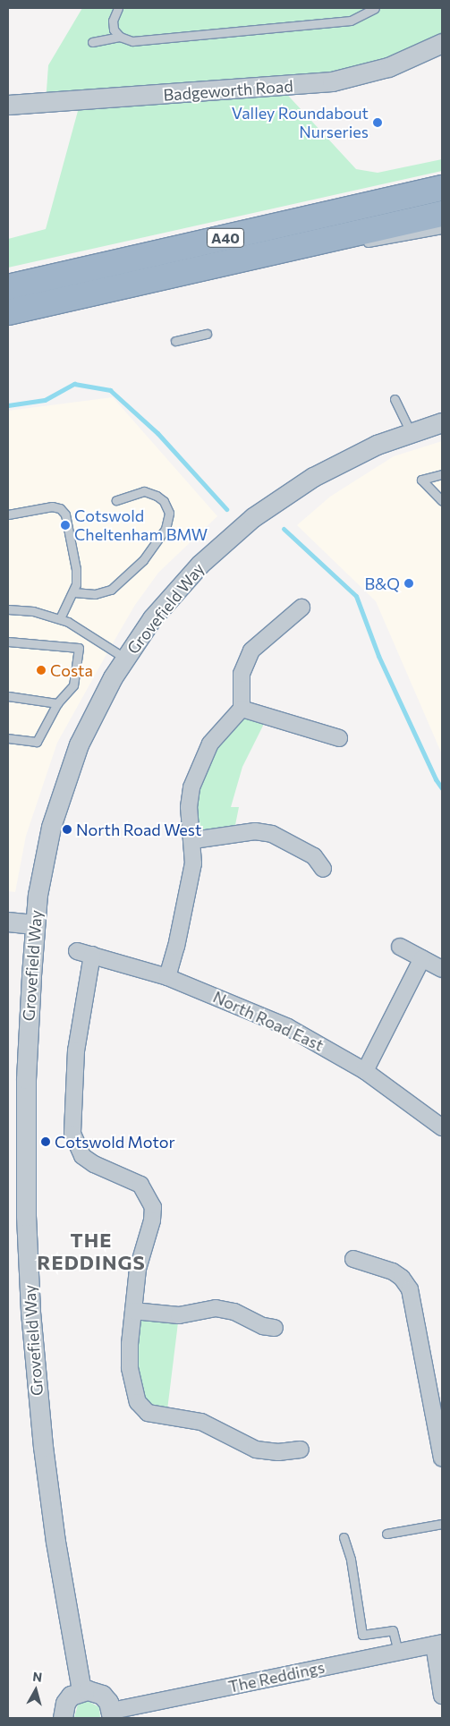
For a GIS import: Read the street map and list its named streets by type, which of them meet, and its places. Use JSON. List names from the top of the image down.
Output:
{
  "streets": {
    "highway": ["A40"],
    "street": [
      "Badgeworth Road",
      "Grovefield Way",
      "North Road East",
      "The Reddings"
    ]
  },
  "districts": ["THE REDDINGS"],
  "places": [
    "Valley Roundabout Nurseries",
    "Cotswold Cheltenham BMW",
    "B&Q",
    "Costa",
    "North Road West",
    "Cotswold Motor"
  ],
  "north": "top"
}
